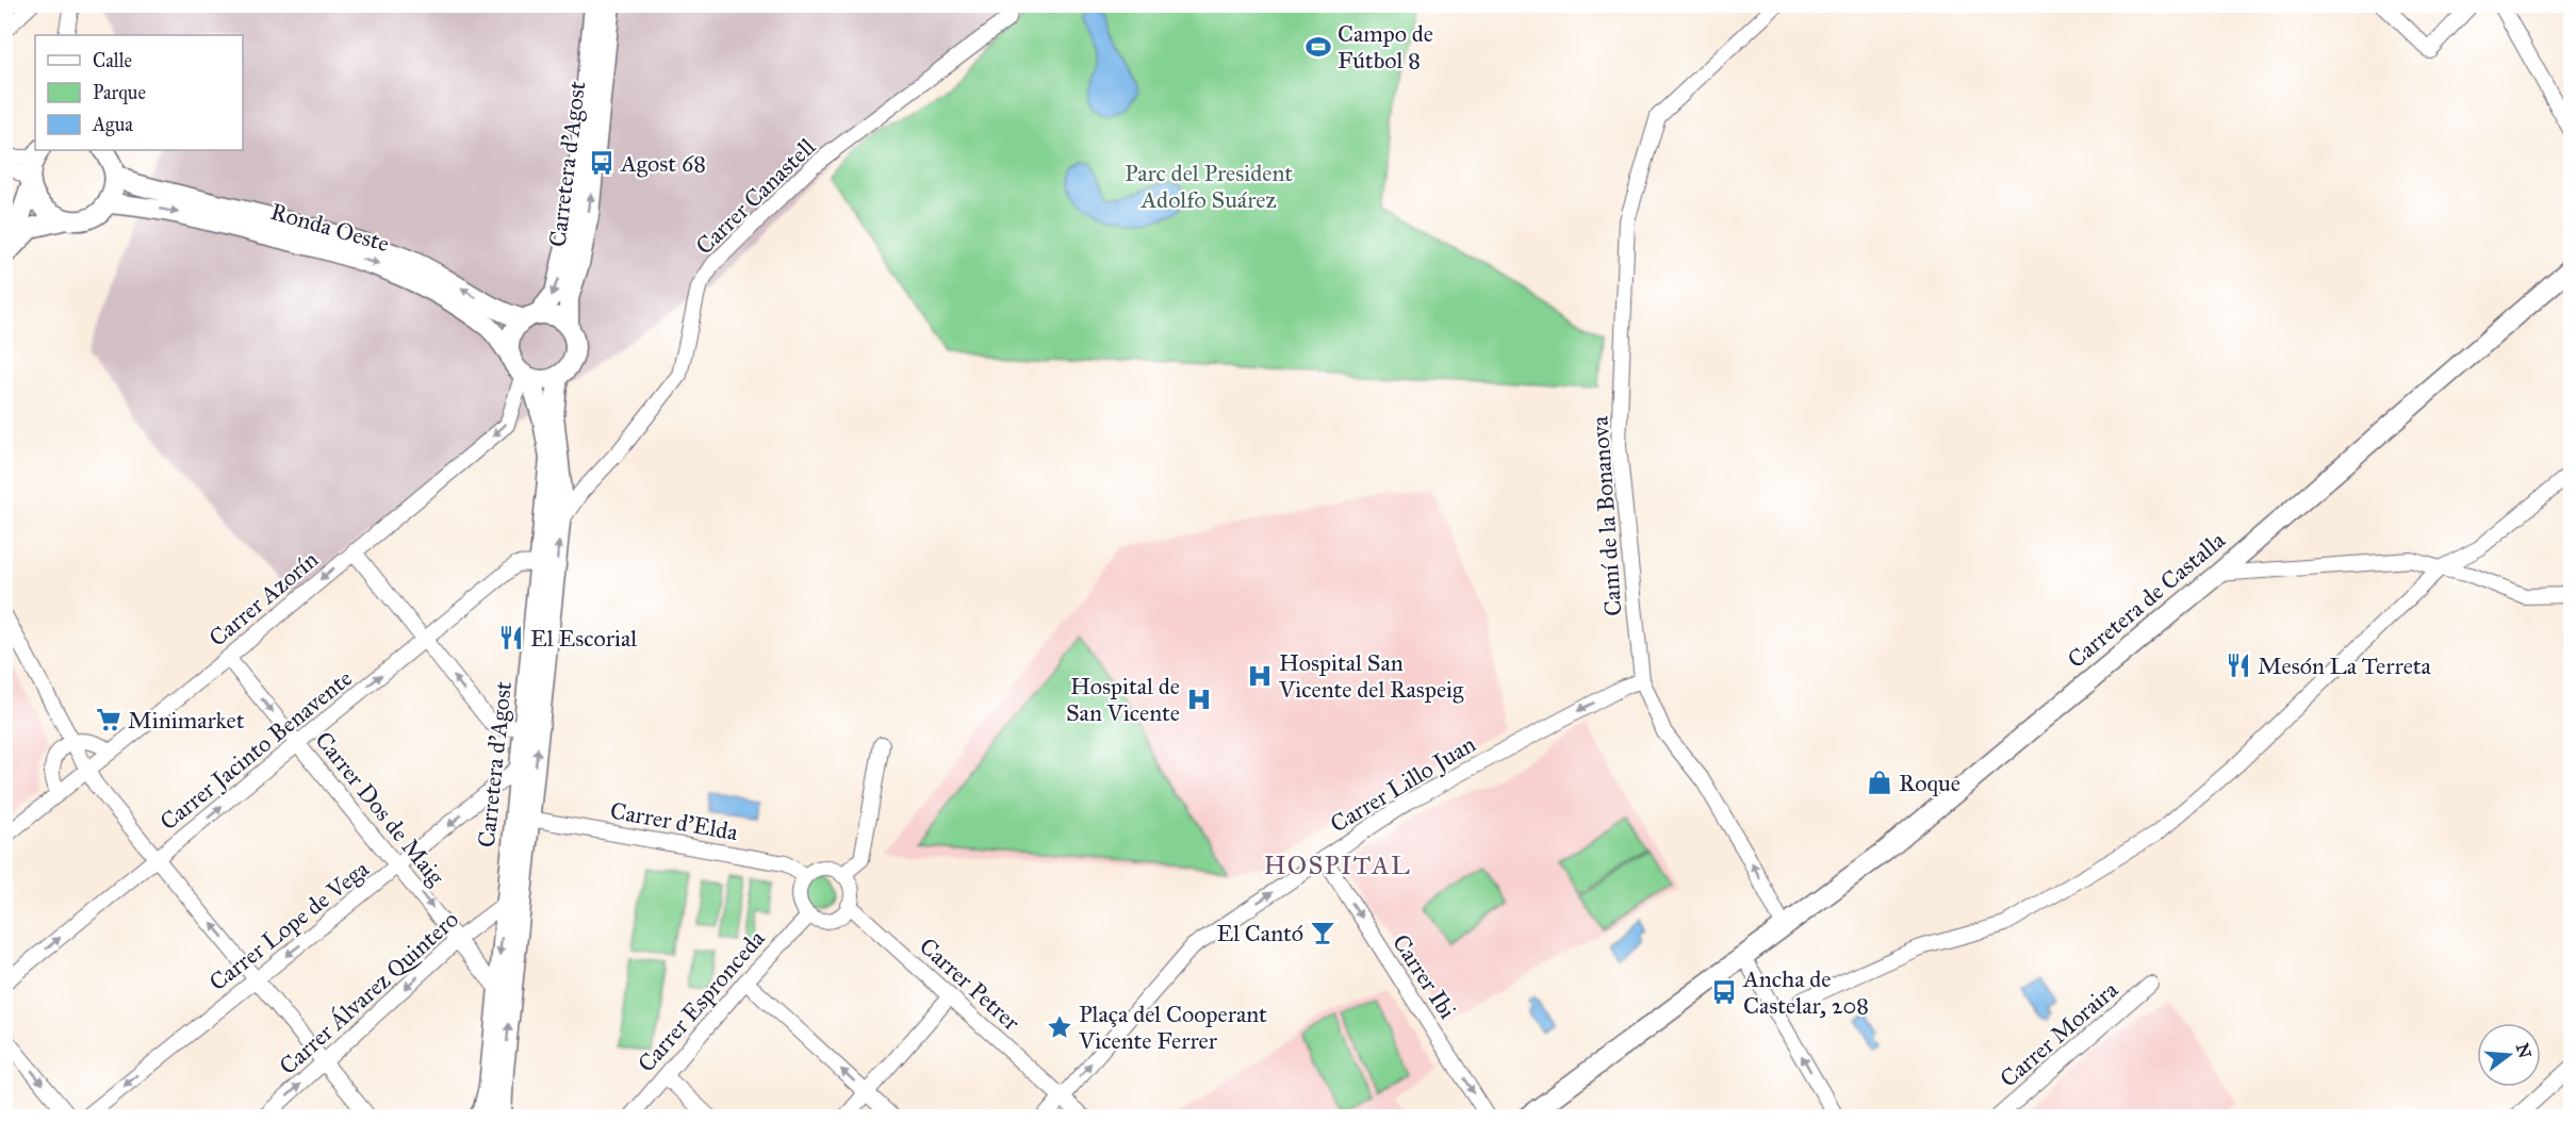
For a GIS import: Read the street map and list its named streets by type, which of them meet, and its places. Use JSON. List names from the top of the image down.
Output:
{
  "streets": {
    "main road": ["Carretera d'Agost", "Ronda Oeste", "Carretera de Castalla"],
    "street": [
      "Carrer Canastell",
      "Camí de la Bonanova",
      "Carrer Azorín",
      "Carrer Jacinto Benavente",
      "Carrer Lillo Juan",
      "Carrer Dos de Maig",
      "Carrer d’Elda",
      "Carrer Lope de Vega",
      "Carrer Ibi",
      "Carrer Petrer",
      "Carrer Álvarez Quintero",
      "Carrer Espronceda",
      "Carrer Moraira"
    ]
  },
  "crossings": [
    ["Carretera d'Agost", "Carrer Canastell"],
    ["Carretera d'Agost", "Ronda Oeste"],
    ["Carretera d'Agost", "Carrer Azorín"],
    ["Carretera d'Agost", "Carrer Jacinto Benavente"],
    ["Carretera d'Agost", "Carrer Dos de Maig"],
    ["Carretera d'Agost", "Carrer d’Elda"],
    ["Carretera d'Agost", "Carrer Lope de Vega"],
    ["Carretera d'Agost", "Carrer Álvarez Quintero"],
    ["Ronda Oeste", "Carrer Azorín"],
    ["Camí de la Bonanova", "Carretera de Castalla"],
    ["Camí de la Bonanova", "Carrer Lillo Juan"],
    ["Carrer Azorín", "Carrer Dos de Maig"],
    ["Carrer Jacinto Benavente", "Carrer Dos de Maig"],
    ["Carrer Lillo Juan", "Carrer Ibi"],
    ["Carrer Lillo Juan", "Carrer Petrer"],
    ["Carrer Dos de Maig", "Carrer Lope de Vega"],
    ["Carrer Dos de Maig", "Carrer Álvarez Quintero"],
    ["Carrer d’Elda", "Carrer Petrer"],
    ["Carrer d’Elda", "Carrer Espronceda"],
    ["Carrer Petrer", "Carrer Espronceda"]
  ],
  "one_way": [
    "Carrer Azorín",
    "Carrer Jacinto Benavente",
    "Carrer Dos de Maig",
    "Carrer Lope de Vega",
    "Carrer Ibi"
  ],
  "districts": ["HOSPITAL"],
  "parks": ["Parc del President Adolfo Suárez"],
  "places": {
    "sports": ["Campo de Fútbol 8"],
    "bus stop": ["Agost 68", "Ancha de Castelar, 208"],
    "restaurant": ["El Escorial", "Mesón La Terreta"],
    "hospital": ["Hospital San Vicente del Raspeig", "Hospital de San Vicente"],
    "supermarket": ["Minimarket"],
    "shop": ["Roque"],
    "bar": ["El Cantó"],
    "place": ["Plaça del Cooperant Vicente Ferrer"]
  },
  "legend": ["Calle", "Parque", "Agua"],
  "north": "right"
}
